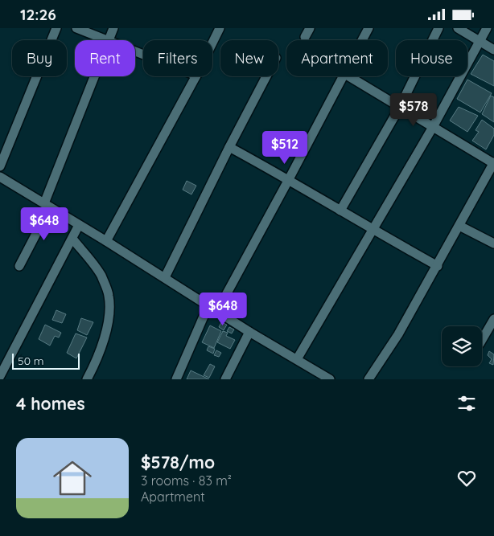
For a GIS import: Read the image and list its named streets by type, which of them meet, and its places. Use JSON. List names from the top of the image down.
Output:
{
  "scale_bar": "50 m",
  "page": {
    "status": "12:26",
    "chip": [
      "Buy",
      "Rent",
      "Filters",
      "New",
      "Apartment",
      "House"
    ],
    "price": [
      "$578",
      "$512",
      "$648",
      "$648"
    ],
    "scale": "50 m",
    "heading": "4 homes",
    "list": [
      {
        "name": "$578/mo",
        "note": "3 rooms · 83 m² · Apartment"
      }
    ]
  }
}
